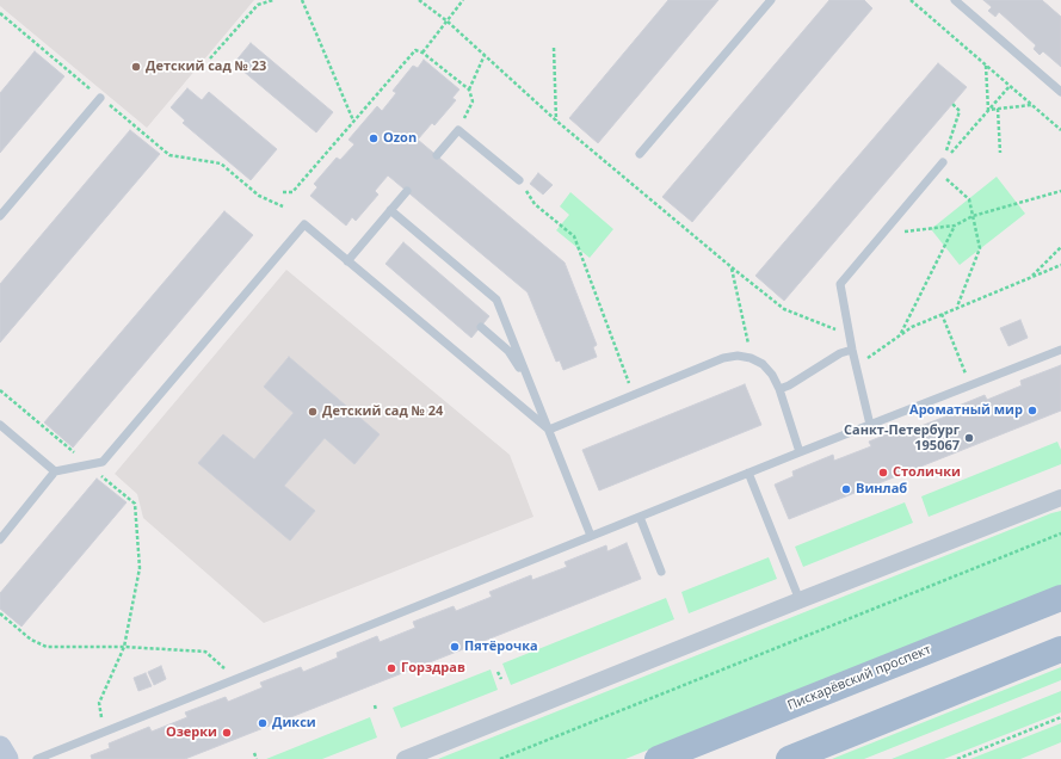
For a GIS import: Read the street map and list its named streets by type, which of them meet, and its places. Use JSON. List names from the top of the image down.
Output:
{
  "streets": {
    "main road": ["Пискарёвский проспект"]
  },
  "places": [
    "Детский сад № 23",
    "Ozon",
    "Ароматный мир",
    "Детский сад № 24",
    "Санкт-Петербург 195067",
    "Столички",
    "Винлаб",
    "Пятёрочка",
    "Горздрав",
    "Дикси",
    "Озерки"
  ]
}
